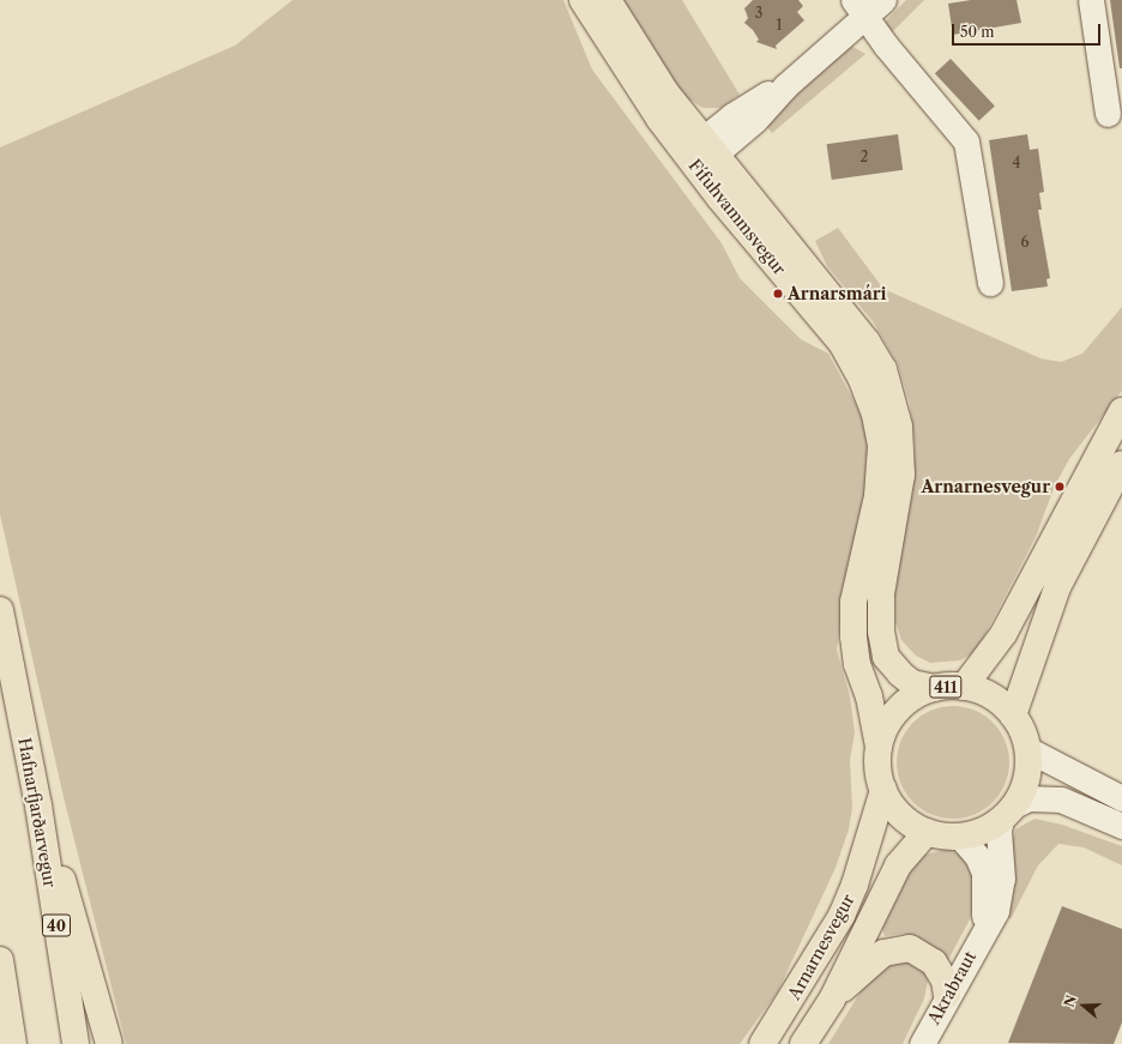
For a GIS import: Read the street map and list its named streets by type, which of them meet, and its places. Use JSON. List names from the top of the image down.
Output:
{
  "streets": {
    "main road": [
      "Fífuhvammsvegur",
      "411",
      "Hafnarfjarðarvegur",
      "40",
      "Arnarnesvegur"
    ],
    "street": ["Akrabraut"]
  },
  "crossings": [
    ["Fífuhvammsvegur", "411"],
    ["Fífuhvammsvegur", "Arnarnesvegur"],
    ["Fífuhvammsvegur", "Akrabraut"],
    ["411", "Arnarnesvegur"],
    ["411", "Akrabraut"],
    ["Arnarnesvegur", "Akrabraut"]
  ],
  "places": ["Arnarsmári", "Arnarnesvegur"],
  "house_numbers": [
    "3",
    "1",
    "2",
    "4",
    "6"
  ],
  "scale_bar": "50 m",
  "north": "left"
}
